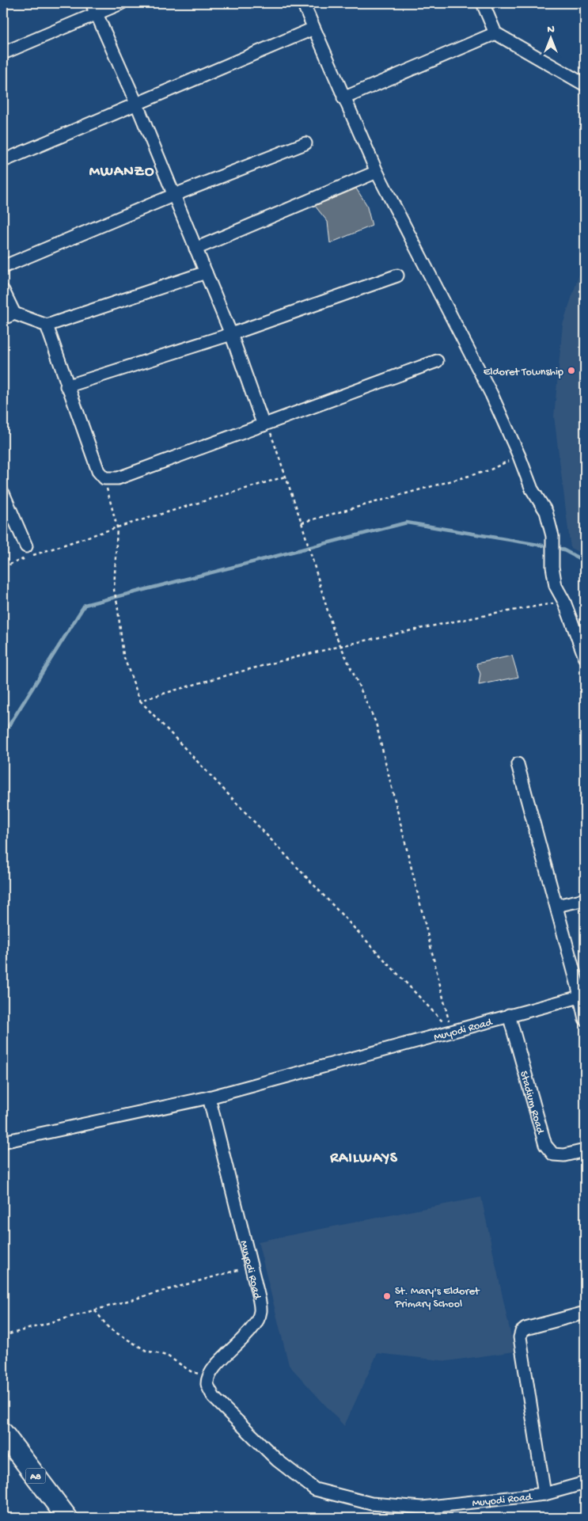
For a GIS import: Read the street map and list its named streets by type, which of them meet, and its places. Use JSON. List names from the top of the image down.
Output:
{
  "streets": {
    "highway": ["A8"],
    "street": ["Muyodi Road", "Stadium Road"]
  },
  "crossings": [
    ["Muyodi Road", "Stadium Road"]
  ],
  "districts": ["MWANZO", "RAILWAYS"],
  "places": ["Eldoret Township", "St. Mary's Eldoret Primary School"],
  "north": "top"
}
